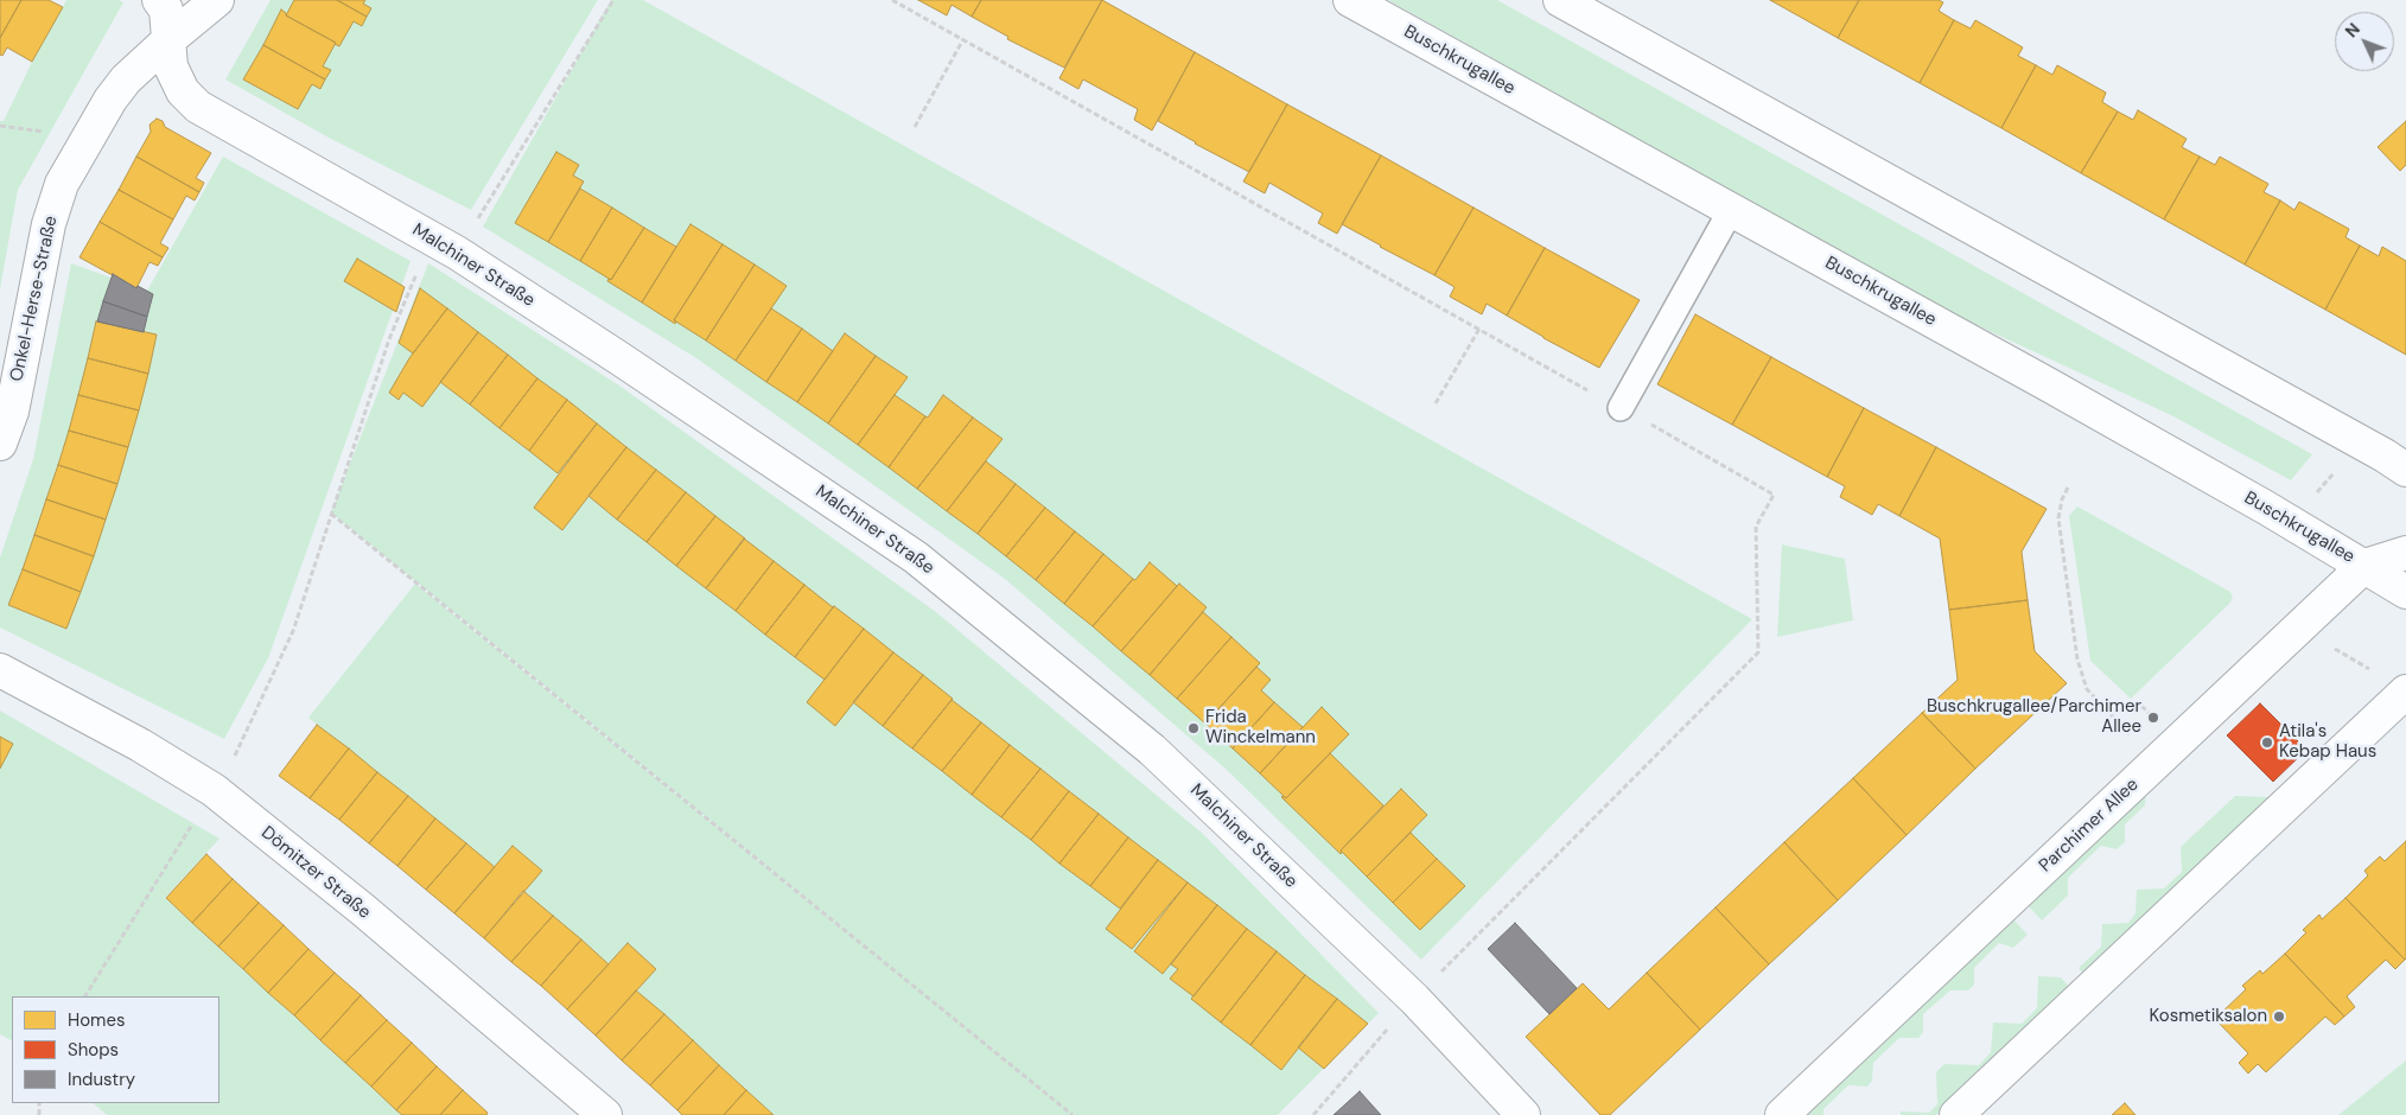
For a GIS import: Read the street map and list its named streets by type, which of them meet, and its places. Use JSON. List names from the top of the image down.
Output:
{
  "streets": {
    "street": [
      "Buschkrugallee",
      "Malchiner Straße",
      "Onkel-Herse-Straße",
      "Parchimer Allee",
      "Dömitzer Straße"
    ]
  },
  "crossings": [
    ["Buschkrugallee", "Parchimer Allee"],
    ["Malchiner Straße", "Onkel-Herse-Straße"]
  ],
  "places": [
    "Buschkrugallee/Parchimer Allee",
    "Frida Winckelmann",
    "Atila's Kebap Haus",
    "Kosmetiksalon"
  ],
  "legend": ["Homes", "Shops", "Industry"],
  "north": "top left"
}
